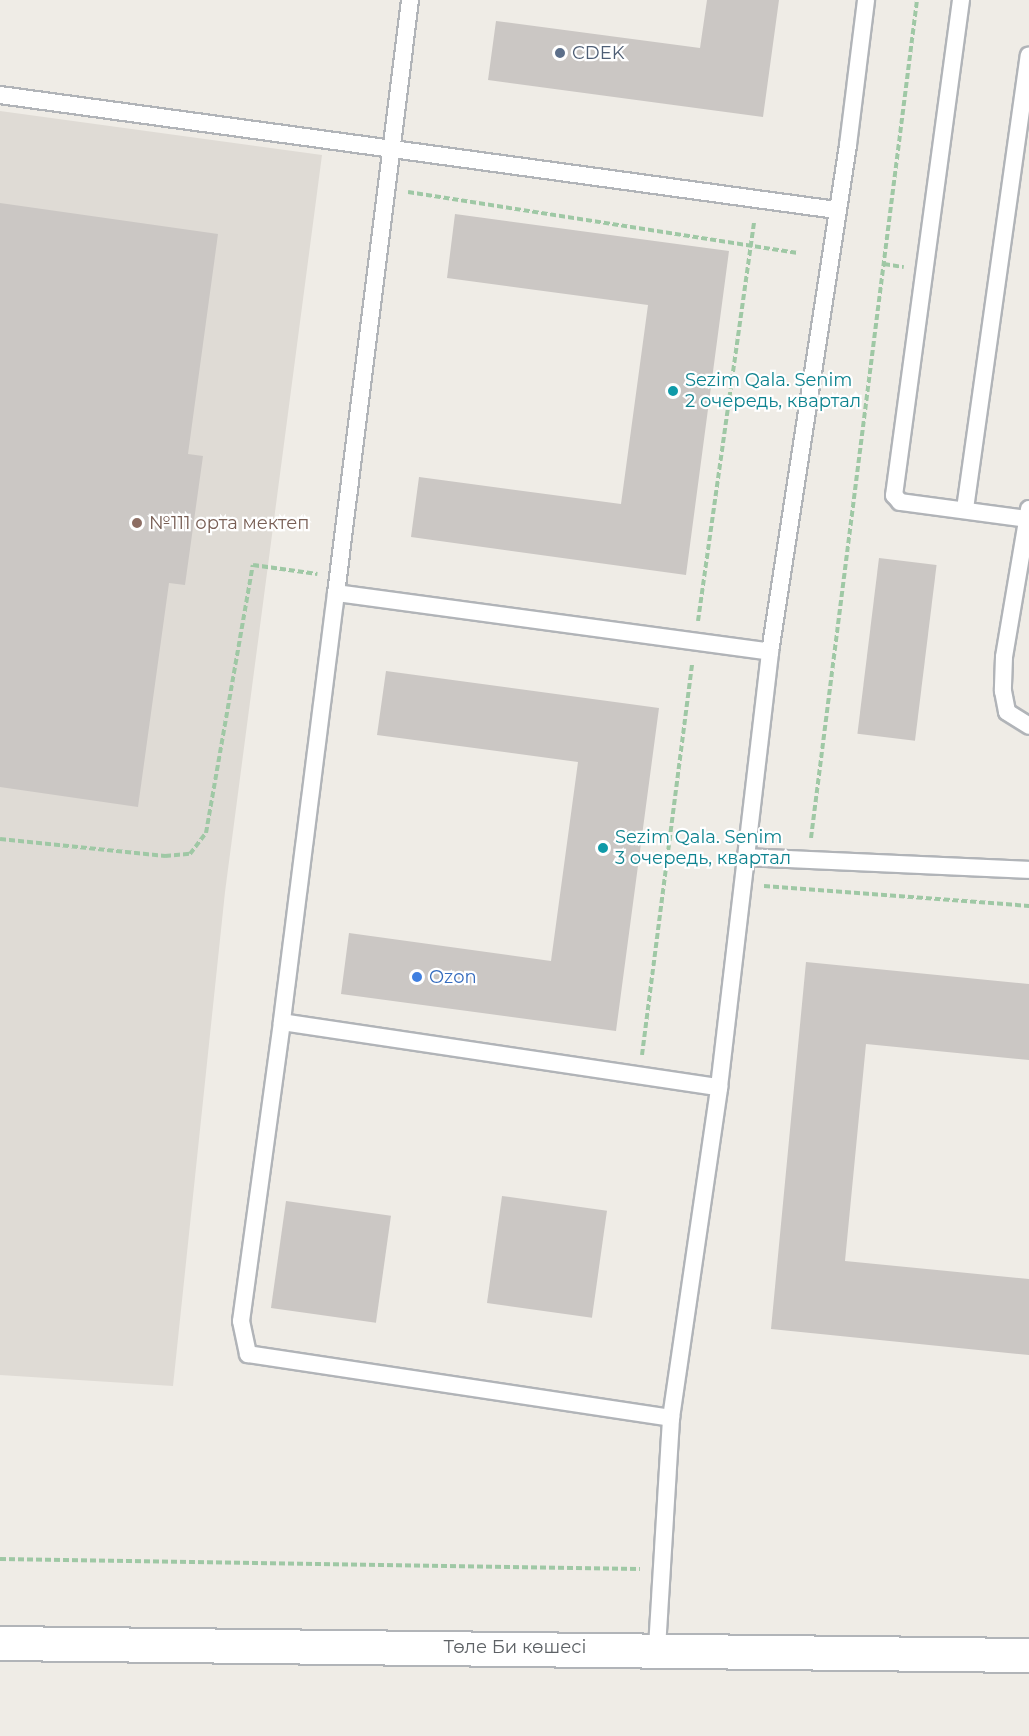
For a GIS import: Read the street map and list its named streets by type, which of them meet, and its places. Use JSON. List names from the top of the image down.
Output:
{
  "streets": {
    "street": ["Төле Би көшесі"]
  },
  "places": [
    "CDEK",
    "Sezim Qala. Senim 2 очередь, квартал",
    "№111 орта мектеп",
    "Sezim Qala. Senim 3 очередь, квартал",
    "Ozon"
  ]
}
